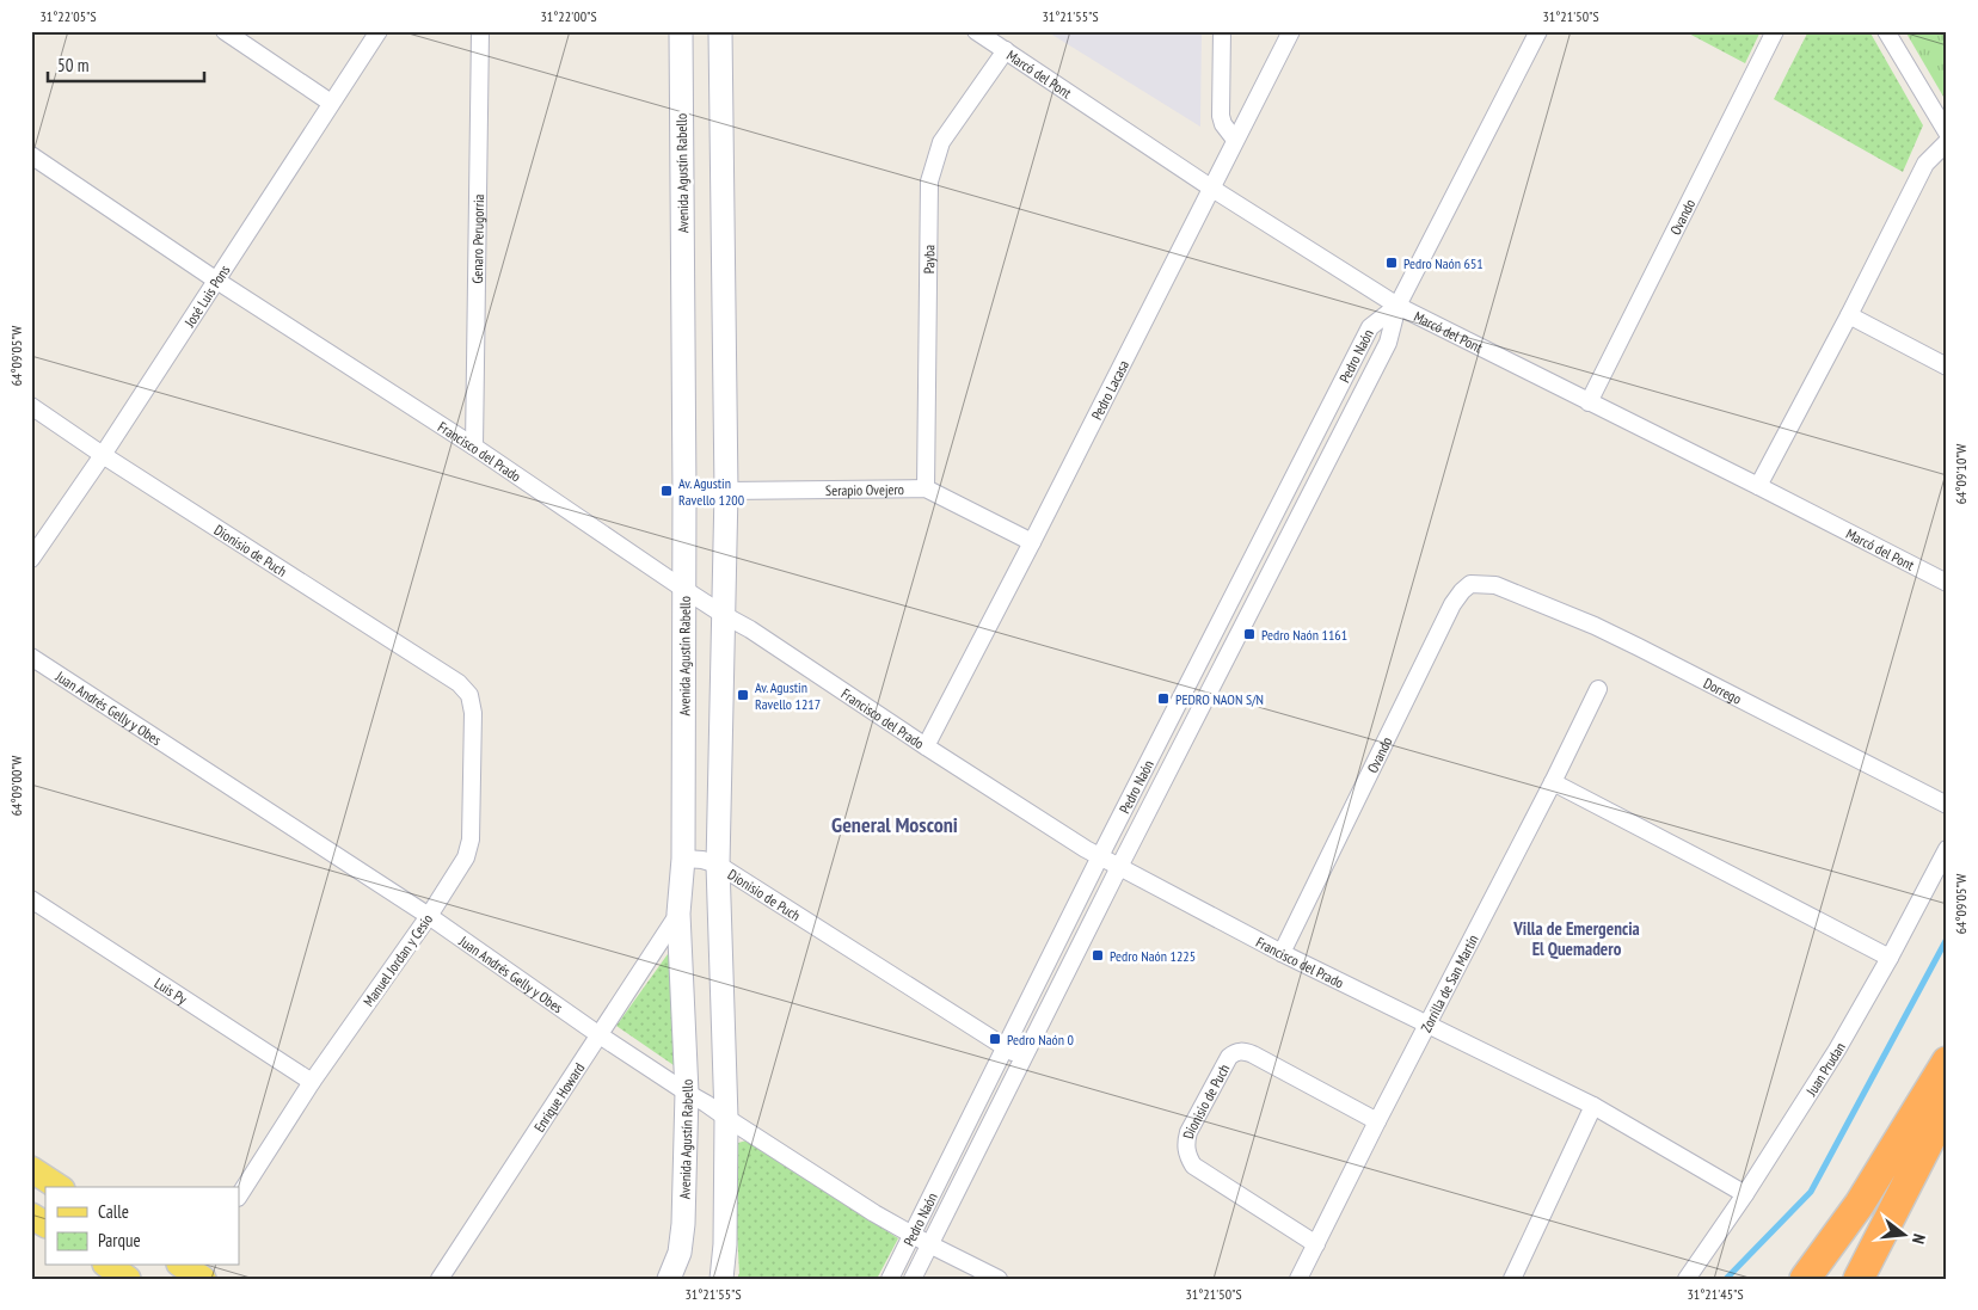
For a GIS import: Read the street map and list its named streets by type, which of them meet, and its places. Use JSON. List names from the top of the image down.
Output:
{
  "streets": {
    "main road": ["Avenida Agustín Rabello"],
    "street": [
      "Marcó del Pont",
      "Ovando",
      "Genaro Perugorria",
      "Payba",
      "José Luis Pons",
      "Pedro Naón",
      "Pedro Lacasa",
      "Francisco del Prado",
      "Serapio Ovejero",
      "Dionisio de Puch",
      "Dorrego",
      "Juan Andrés Gelly y Obes",
      "Manuel Jordan y Cesio",
      "Zorrilla de San Martín",
      "Luis Py",
      "Juan Prudan",
      "Enrique Howard"
    ]
  },
  "crossings": [
    ["Marcó del Pont", "Ovando"],
    ["Marcó del Pont", "Payba"],
    ["Marcó del Pont", "Pedro Naón"],
    ["Marcó del Pont", "Pedro Lacasa"],
    ["Avenida Agustín Rabello", "Francisco del Prado"],
    ["Avenida Agustín Rabello", "Serapio Ovejero"],
    ["Avenida Agustín Rabello", "Dionisio de Puch"],
    ["Avenida Agustín Rabello", "Juan Andrés Gelly y Obes"],
    ["Avenida Agustín Rabello", "Enrique Howard"],
    ["Ovando", "Francisco del Prado"],
    ["Ovando", "Dorrego"],
    ["Genaro Perugorria", "Francisco del Prado"],
    ["Payba", "Serapio Ovejero"],
    ["José Luis Pons", "Francisco del Prado"],
    ["José Luis Pons", "Dionisio de Puch"],
    ["Pedro Naón", "Francisco del Prado"],
    ["Pedro Naón", "Dionisio de Puch"],
    ["Pedro Naón", "Juan Andrés Gelly y Obes"],
    ["Pedro Lacasa", "Francisco del Prado"],
    ["Pedro Lacasa", "Serapio Ovejero"],
    ["Francisco del Prado", "Zorrilla de San Martín"],
    ["Francisco del Prado", "Juan Prudan"],
    ["Dionisio de Puch", "Manuel Jordan y Cesio"],
    ["Dionisio de Puch", "Zorrilla de San Martín"],
    ["Juan Andrés Gelly y Obes", "Manuel Jordan y Cesio"],
    ["Juan Andrés Gelly y Obes", "Enrique Howard"],
    ["Manuel Jordan y Cesio", "Luis Py"]
  ],
  "districts": ["General Mosconi", "Villa de Emergencia El Quemadero"],
  "places": {
    "transit": [
      "Pedro Naón 651",
      "Av. Agustin Ravello 1200",
      "Pedro Naón 1161",
      "Av. Agustin Ravello 1217",
      "PEDRO NAON S/N",
      "Pedro Naón 1225",
      "Pedro Naón 0"
    ]
  },
  "legend": ["Calle", "Parque"],
  "scale_bar": "50 m",
  "north": "right",
  "coordinates": [
    "31°22'05\"S",
    "31°22'00\"S",
    "31°21'55\"S",
    "31°21'50\"S",
    "64°09'05\"W",
    "64°09'10\"W",
    "64°09'00\"W",
    "31°21'45\"S"
  ]
}
